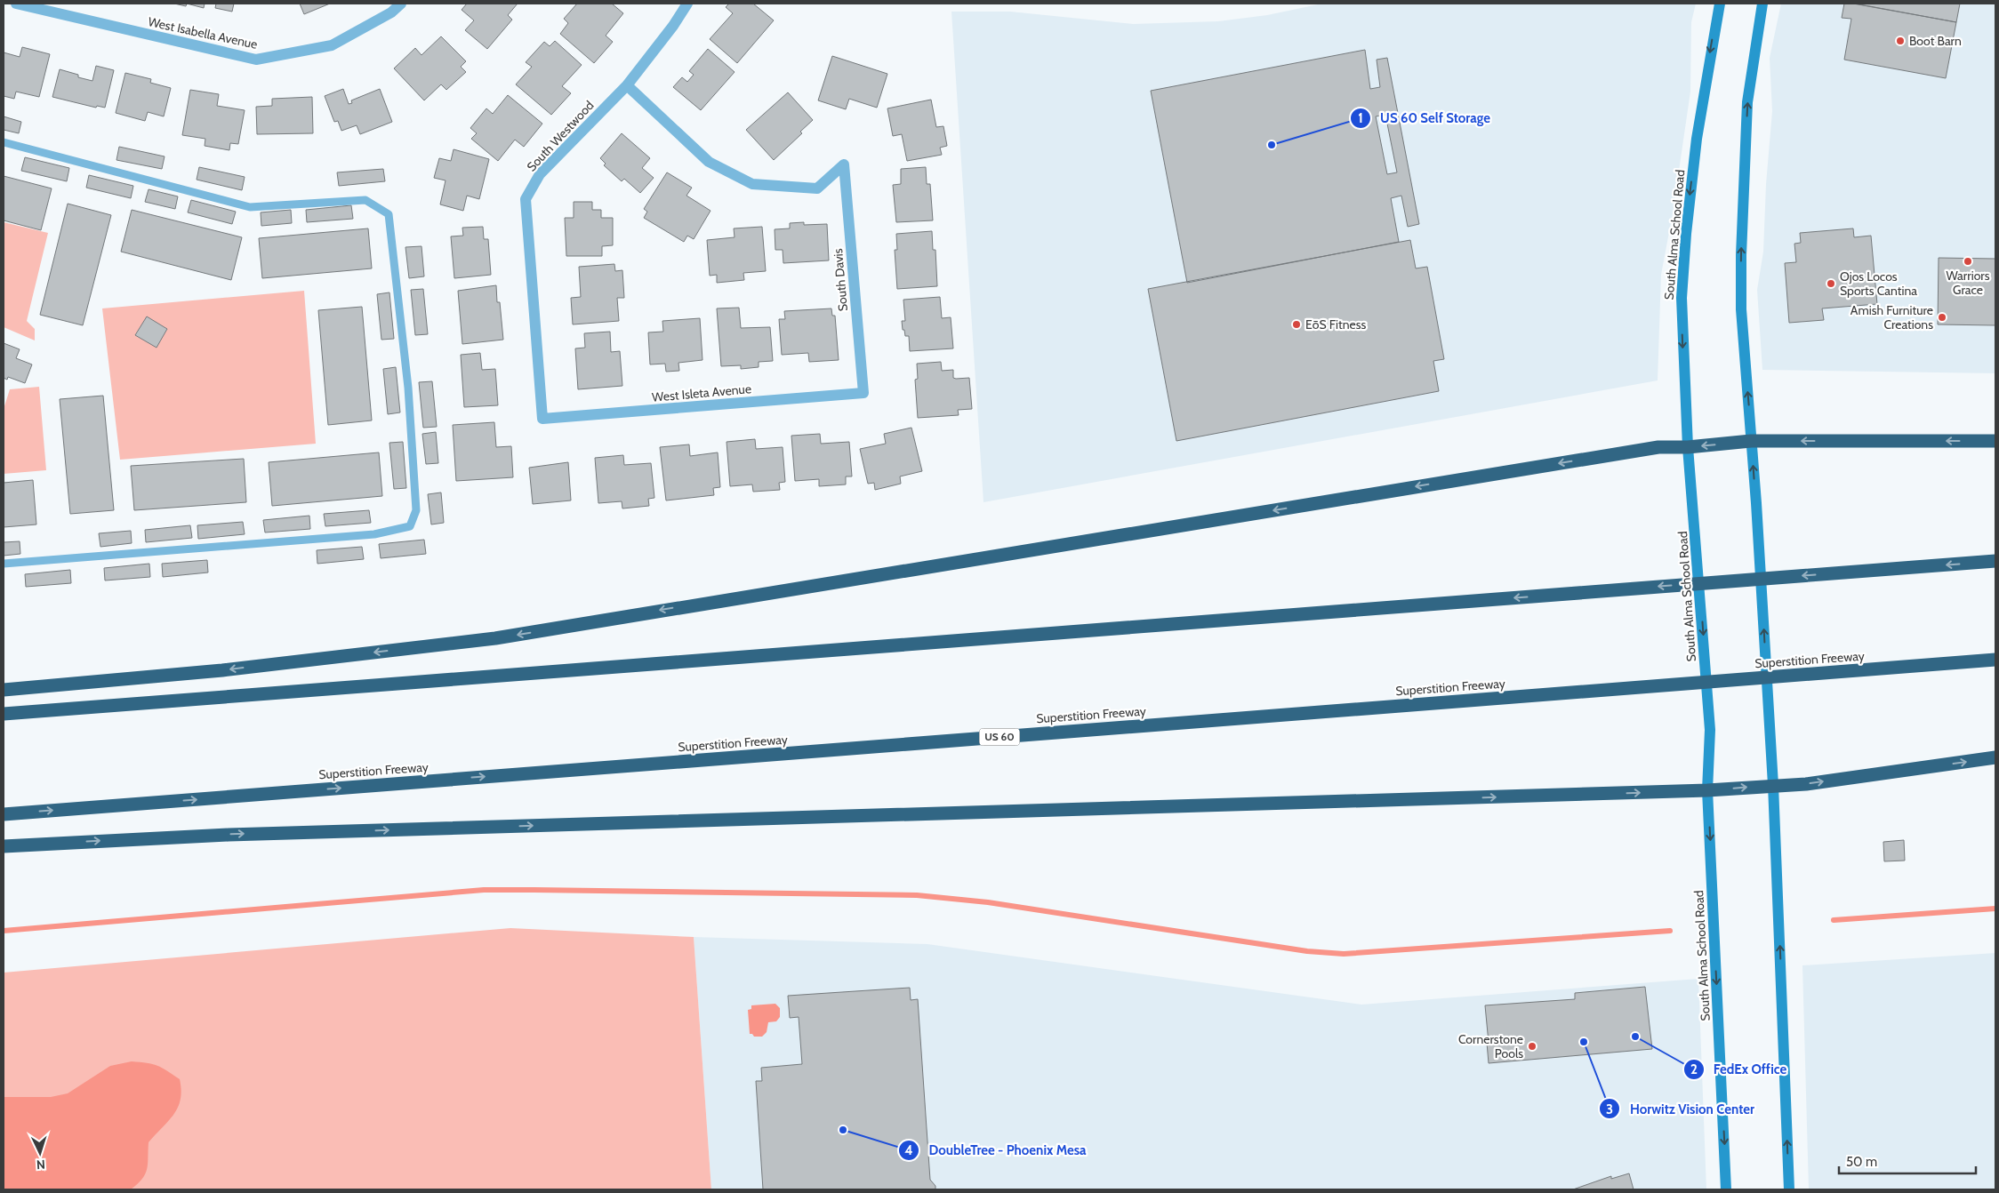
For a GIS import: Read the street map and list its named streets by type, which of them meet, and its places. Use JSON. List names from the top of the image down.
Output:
{
  "streets": {
    "highway": ["Superstition Freeway", "US 60"],
    "main road": ["South Alma School Road"],
    "street": [
      "West Isabella Avenue",
      "South Westwood",
      "South Davis",
      "West Isleta Avenue"
    ]
  },
  "crossings": [
    ["South Westwood", "South Davis"],
    ["South Westwood", "West Isleta Avenue"],
    ["South Davis", "West Isleta Avenue"]
  ],
  "places": [
    "Boot Barn",
    "US 60 Self Storage",
    "Warriors Grace",
    "Ojos Locos Sports Cantina",
    "Amish Furniture Creations",
    "EōS Fitness",
    "FedEx Office",
    "Horwitz Vision Center",
    "Cornerstone Pools",
    "DoubleTree - Phoenix Mesa"
  ],
  "scale_bar": "50 m",
  "north": "bottom"
}
